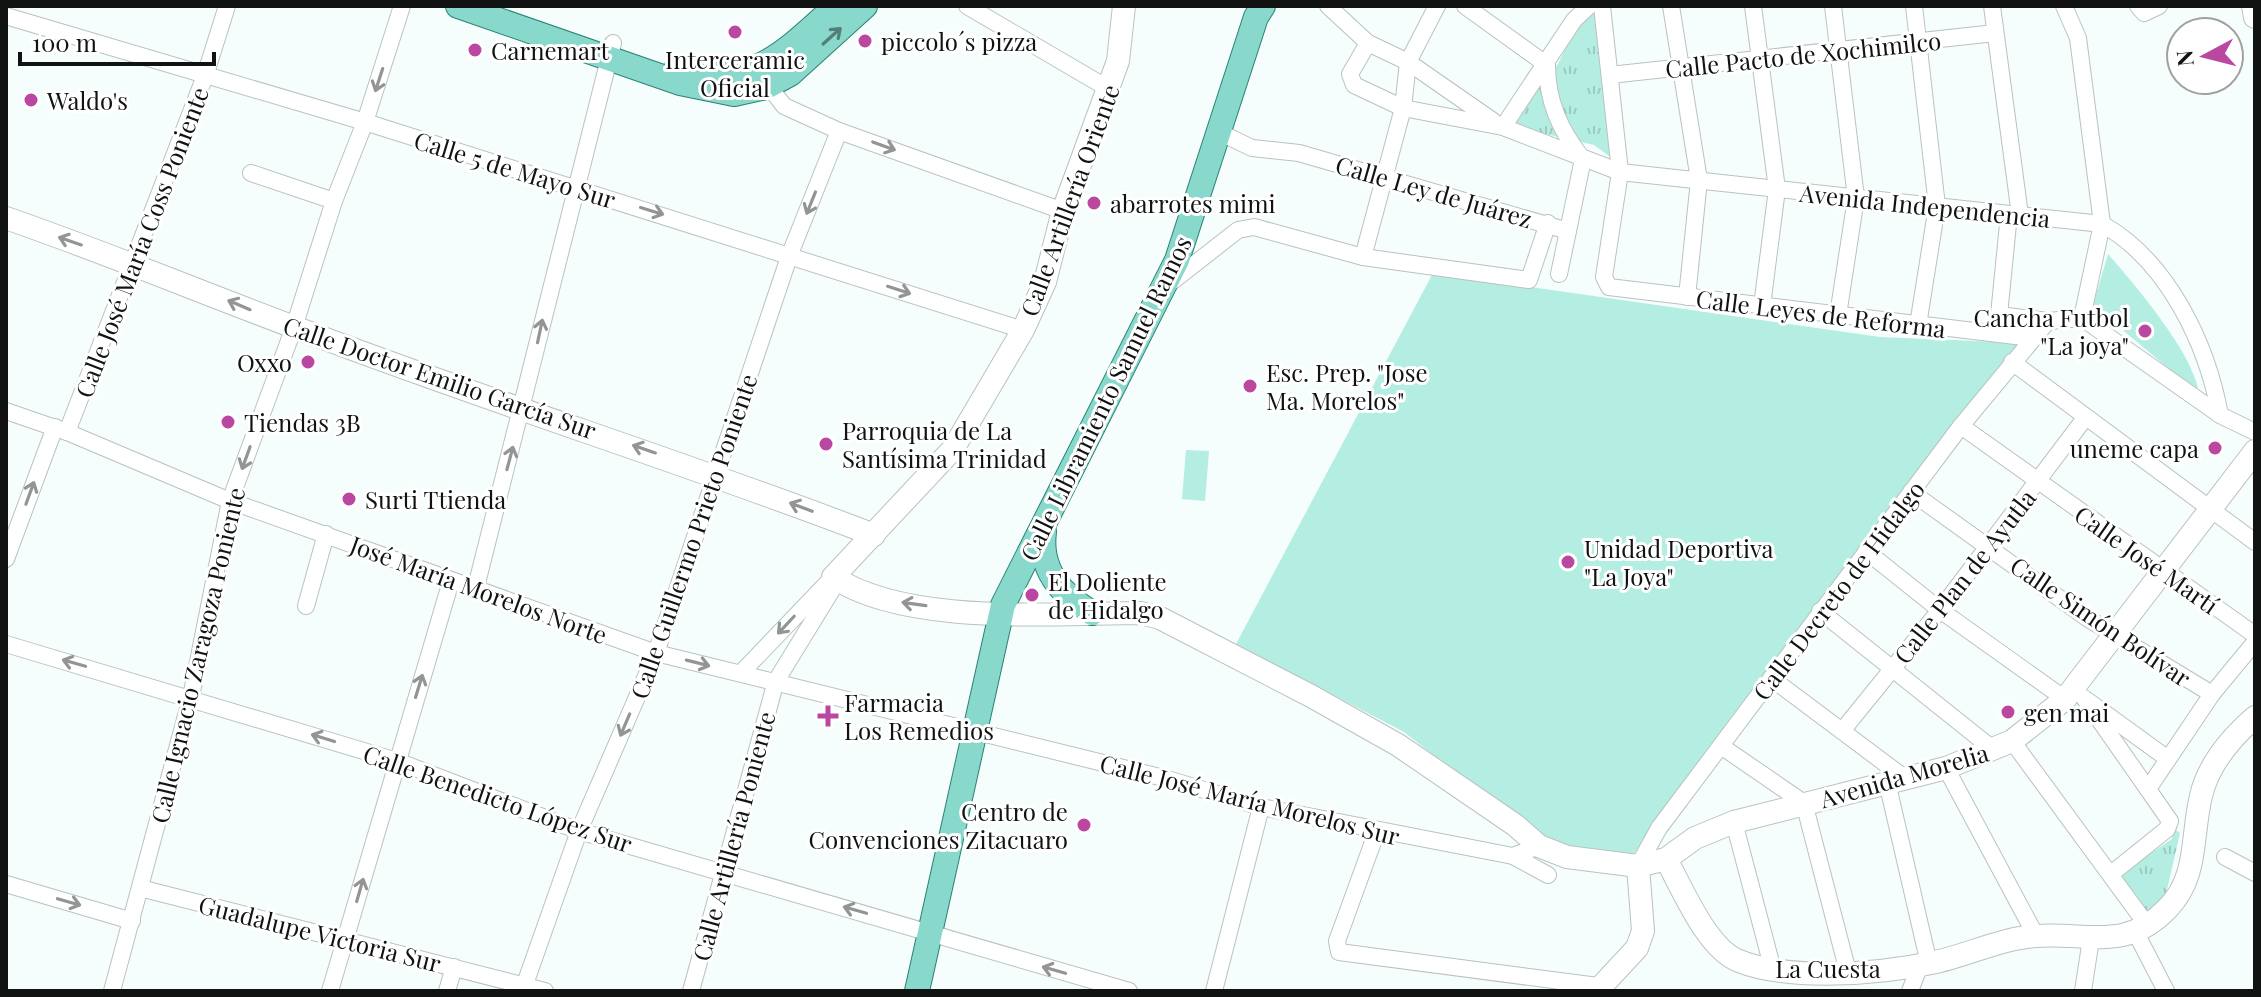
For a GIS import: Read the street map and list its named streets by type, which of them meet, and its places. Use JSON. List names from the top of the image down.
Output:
{
  "streets": {
    "main road": ["Calle Libramiento Samuel Ramos"],
    "street": [
      "Calle Pacto de Xochimilco",
      "Calle 5 de Mayo Sur",
      "Calle Ley de Juárez",
      "Calle Artillería Oriente",
      "Avenida Independencia",
      "Calle José María Coss Poniente",
      "Calle Leyes de Reforma",
      "Calle Doctor Emilio García Sur",
      "Calle Guillermo Prieto Poniente",
      "Calle José Martí",
      "Calle Plan de Ayutla",
      "José María Morelos Norte",
      "Calle Decreto de Hidalgo",
      "Calle Simón Bolívar",
      "Calle Ignacio Zaragoza Poniente",
      "Avenida Morelia",
      "Calle Benedicto López Sur",
      "Calle José María Morelos Sur",
      "Calle Artillería Poniente",
      "Guadalupe Victoria Sur",
      "La Cuesta"
    ]
  },
  "crossings": [
    ["Calle 5 de Mayo Sur", "Calle Artillería Oriente"],
    ["Calle 5 de Mayo Sur", "Calle José María Coss Poniente"],
    ["Calle 5 de Mayo Sur", "Calle Guillermo Prieto Poniente"],
    ["Calle 5 de Mayo Sur", "Calle Ignacio Zaragoza Poniente"],
    ["Calle Ley de Juárez", "Calle Libramiento Samuel Ramos"],
    ["Calle Artillería Oriente", "Calle Doctor Emilio García Sur"],
    ["Calle Artillería Oriente", "José María Morelos Norte"],
    ["Calle Artillería Oriente", "Calle Artillería Poniente"],
    ["Avenida Independencia", "Calle Leyes de Reforma"],
    ["Calle José María Coss Poniente", "Calle Doctor Emilio García Sur"],
    ["Calle José María Coss Poniente", "José María Morelos Norte"],
    ["Calle Leyes de Reforma", "Calle Decreto de Hidalgo"],
    ["Calle Doctor Emilio García Sur", "Calle Guillermo Prieto Poniente"],
    ["Calle Doctor Emilio García Sur", "Calle Ignacio Zaragoza Poniente"],
    ["Calle Libramiento Samuel Ramos", "José María Morelos Norte"],
    ["Calle Libramiento Samuel Ramos", "Calle Benedicto López Sur"],
    ["Calle Libramiento Samuel Ramos", "Calle José María Morelos Sur"],
    ["Calle Guillermo Prieto Poniente", "José María Morelos Norte"],
    ["Calle Guillermo Prieto Poniente", "Calle Benedicto López Sur"],
    ["Calle Guillermo Prieto Poniente", "Guadalupe Victoria Sur"],
    ["Calle José Martí", "Calle Plan de Ayutla"],
    ["Calle José Martí", "Calle Decreto de Hidalgo"],
    ["Calle José Martí", "Avenida Morelia"],
    ["Calle Plan de Ayutla", "Calle Simón Bolívar"],
    ["José María Morelos Norte", "Calle Ignacio Zaragoza Poniente"],
    ["José María Morelos Norte", "Calle José María Morelos Sur"],
    ["José María Morelos Norte", "Calle Artillería Poniente"],
    ["Calle Decreto de Hidalgo", "Calle Simón Bolívar"],
    ["Calle Simón Bolívar", "Avenida Morelia"],
    ["Calle Ignacio Zaragoza Poniente", "Calle Benedicto López Sur"],
    ["Calle Ignacio Zaragoza Poniente", "Guadalupe Victoria Sur"],
    ["Avenida Morelia", "La Cuesta"],
    ["Calle Benedicto López Sur", "Calle Artillería Poniente"]
  ],
  "one_way": ["Calle Doctor Emilio García Sur", "Calle Guillermo Prieto Poniente", "Calle Benedicto López Sur"],
  "places": {
    "other": [
      "Interceramic Oficial",
      "piccolo´s pizza",
      "Carnemart",
      "Waldo's",
      "abarrotes mimi",
      "Cancha Futbol \"La joya\"",
      "Oxxo",
      "Esc. Prep. \"Jose Ma. Morelos\"",
      "Tiendas 3B",
      "Parroquia de La Santísima Trinidad",
      "uneme capa",
      "Surti Ttienda",
      "Unidad Deportiva \"La Joya\"",
      "El Doliente de Hidalgo",
      "gen mai",
      "Centro de Convenciones Zitacuaro"
    ],
    "health": ["Farmacia Los Remedios"]
  },
  "scale_bar": "100 m",
  "north": "left"
}
